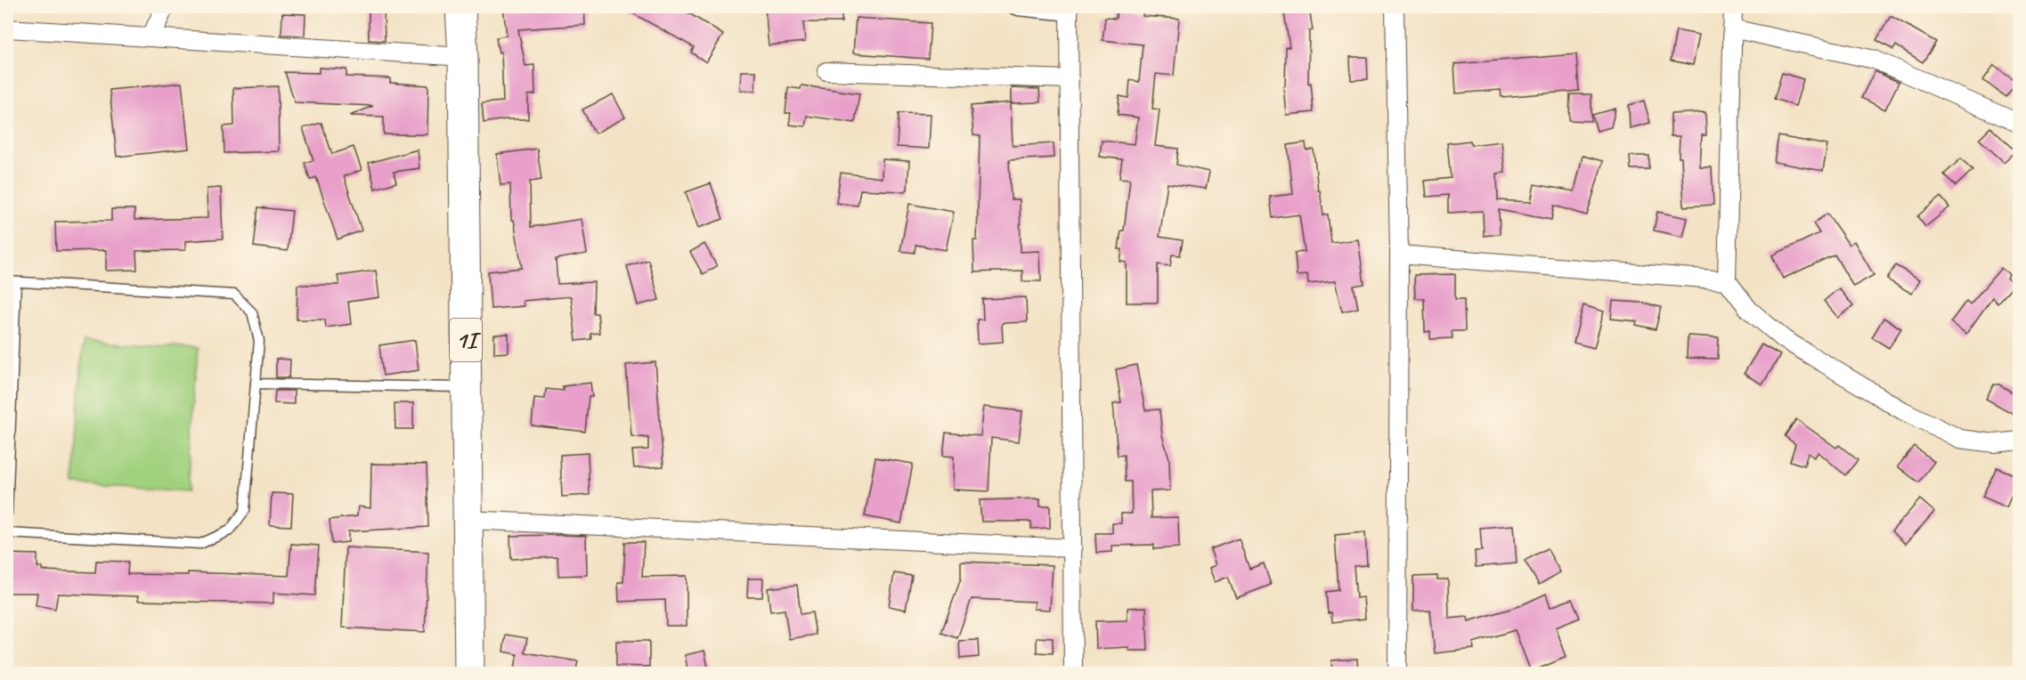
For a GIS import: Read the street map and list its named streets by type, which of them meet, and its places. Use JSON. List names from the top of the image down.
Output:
{
  "streets": {
    "highway": ["1I"]
  }
}
